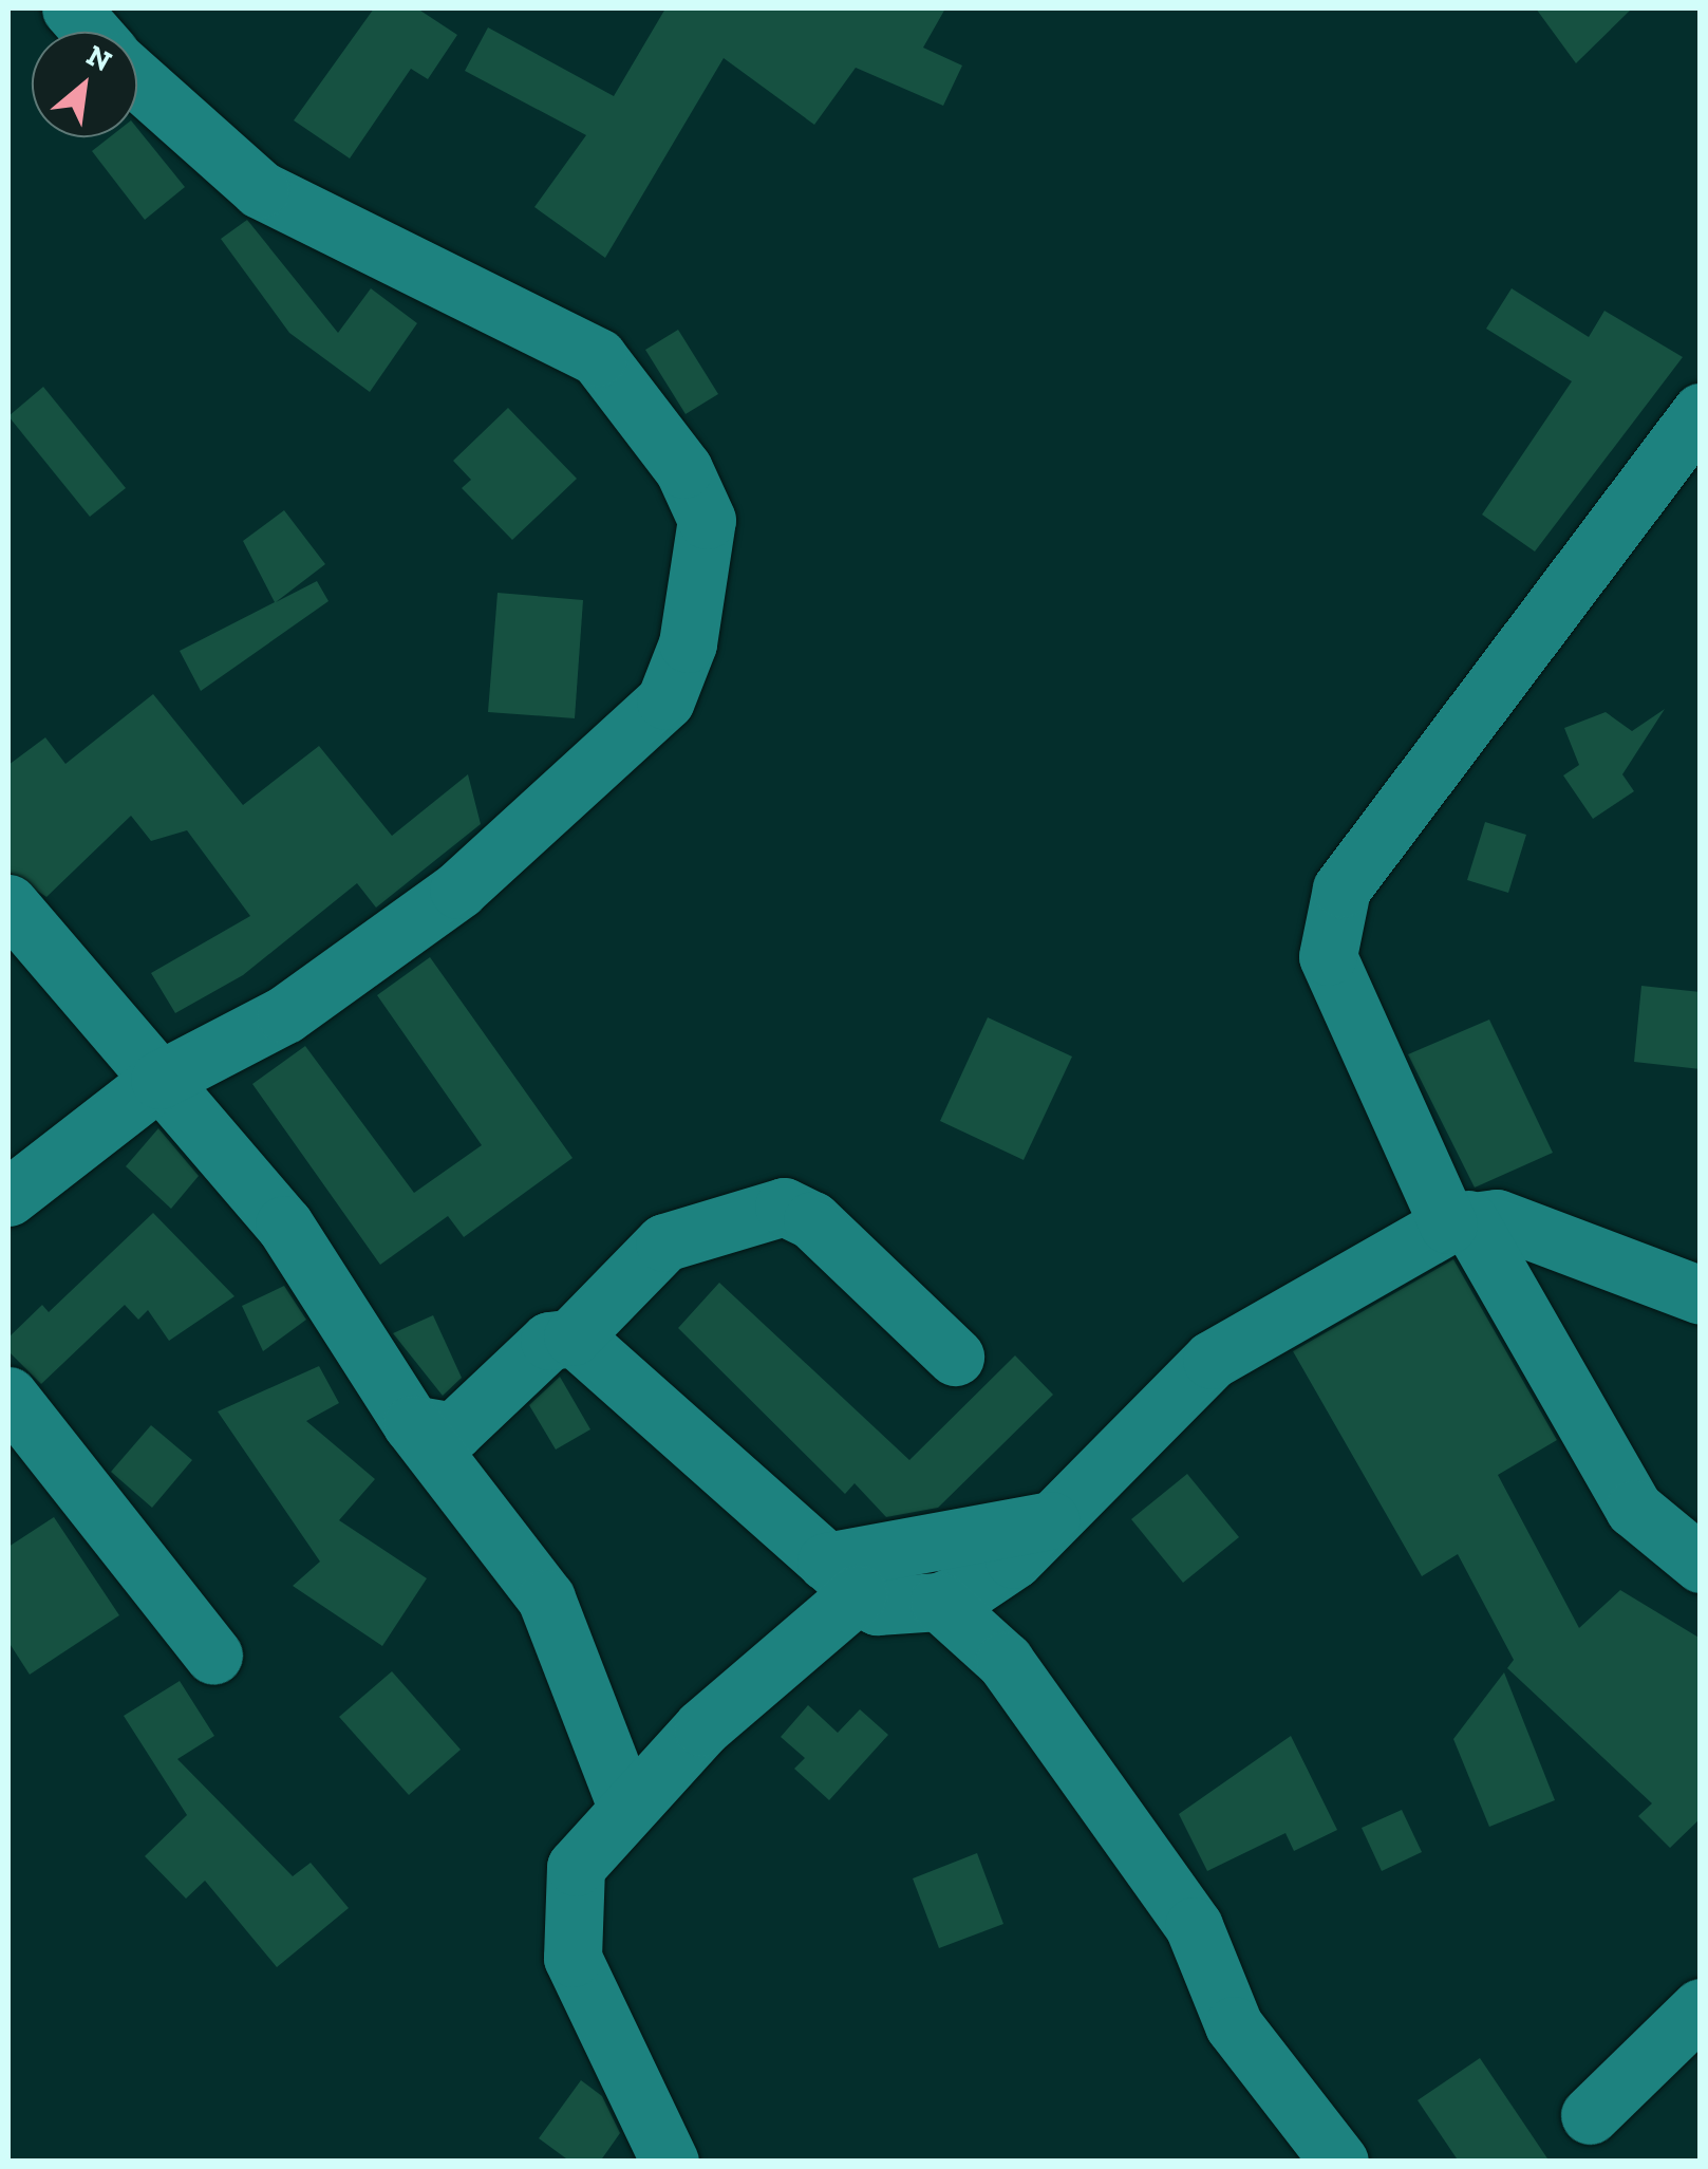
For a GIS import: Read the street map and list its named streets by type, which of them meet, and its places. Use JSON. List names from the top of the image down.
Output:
{
  "north": "top right"
}
